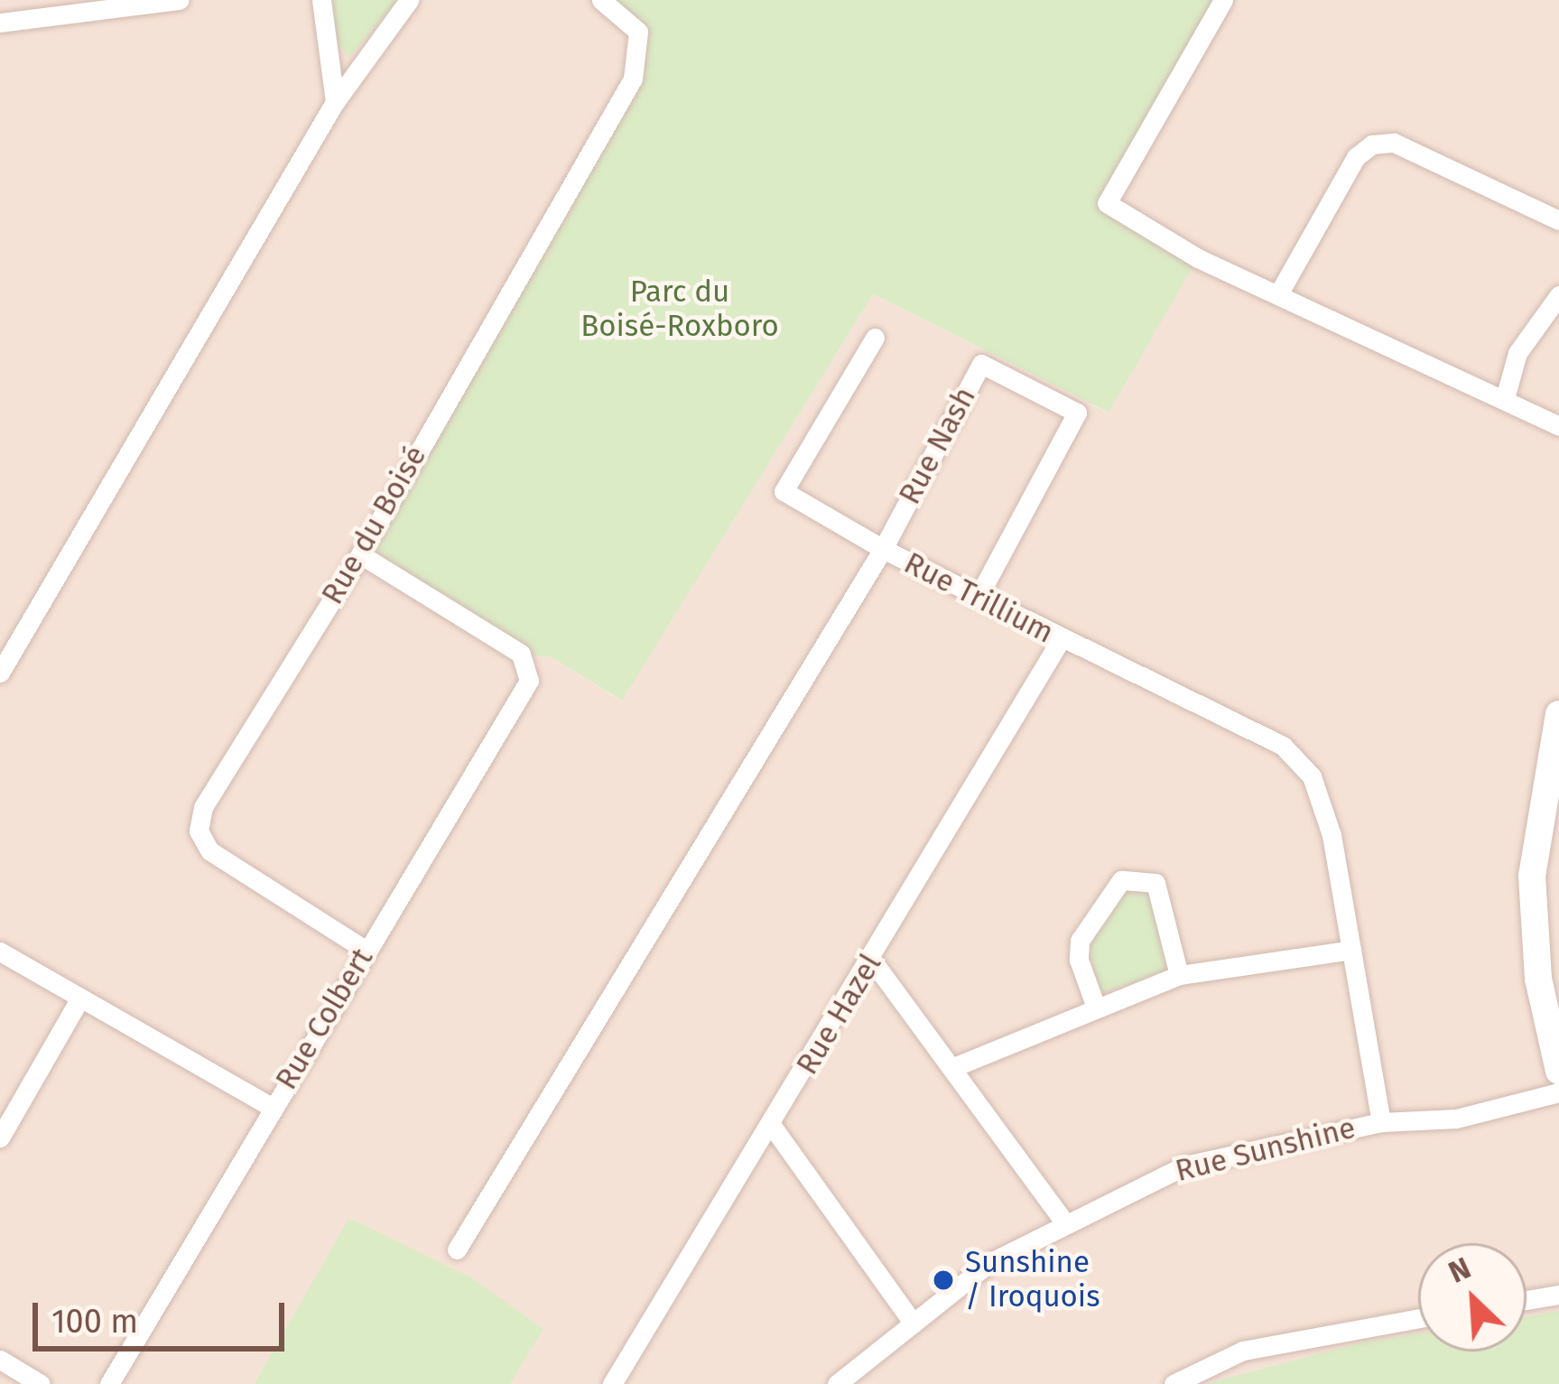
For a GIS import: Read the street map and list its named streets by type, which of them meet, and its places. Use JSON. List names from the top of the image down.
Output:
{
  "streets": {
    "street": [
      "Rue Nash",
      "Rue du Boisé",
      "Rue Trillium",
      "Rue Hazel",
      "Rue Colbert",
      "Rue Sunshine"
    ]
  },
  "crossings": [
    ["Rue Nash", "Rue Trillium"],
    ["Rue du Boisé", "Rue Colbert"],
    ["Rue Trillium", "Rue Hazel"],
    ["Rue Trillium", "Rue Sunshine"]
  ],
  "parks": ["Parc du Boisé-Roxboro"],
  "places": ["Sunshine / Iroquois"],
  "scale_bar": "100 m",
  "north": "top left"
}
